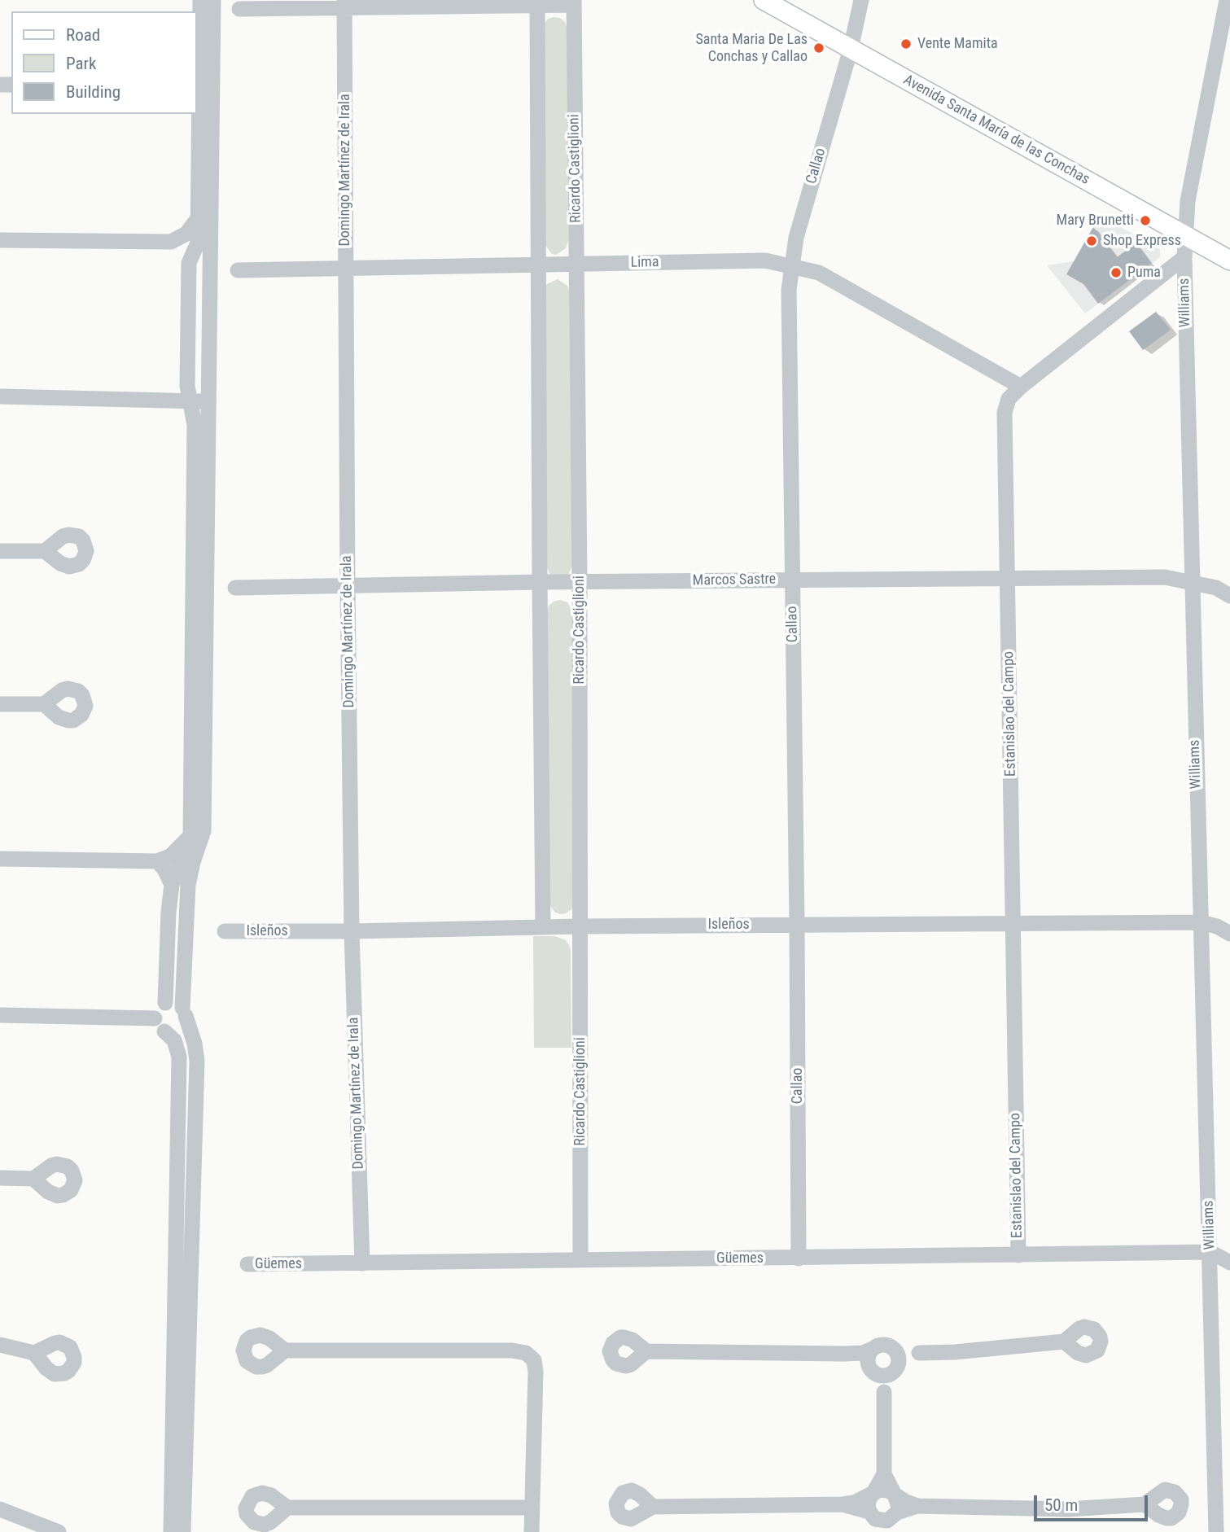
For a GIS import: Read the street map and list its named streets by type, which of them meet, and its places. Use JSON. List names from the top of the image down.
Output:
{
  "streets": {
    "main road": ["Avenida Santa María de las Conchas"],
    "street": [
      "Callao",
      "Ricardo Castiglioni",
      "Domingo Martínez de Irala",
      "Lima",
      "Williams",
      "Marcos Sastre",
      "Estanislao del Campo",
      "Isleños",
      "Güemes"
    ]
  },
  "crossings": [
    ["Avenida Santa María de las Conchas", "Callao"],
    ["Avenida Santa María de las Conchas", "Williams"],
    ["Callao", "Lima"],
    ["Callao", "Marcos Sastre"],
    ["Callao", "Isleños"],
    ["Callao", "Güemes"],
    ["Ricardo Castiglioni", "Lima"],
    ["Ricardo Castiglioni", "Marcos Sastre"],
    ["Ricardo Castiglioni", "Isleños"],
    ["Ricardo Castiglioni", "Güemes"],
    ["Domingo Martínez de Irala", "Lima"],
    ["Domingo Martínez de Irala", "Marcos Sastre"],
    ["Domingo Martínez de Irala", "Isleños"],
    ["Domingo Martínez de Irala", "Güemes"],
    ["Lima", "Estanislao del Campo"],
    ["Williams", "Marcos Sastre"],
    ["Williams", "Estanislao del Campo"],
    ["Williams", "Isleños"],
    ["Williams", "Güemes"],
    ["Marcos Sastre", "Estanislao del Campo"],
    ["Estanislao del Campo", "Isleños"],
    ["Estanislao del Campo", "Güemes"]
  ],
  "places": [
    "Vente Mamita",
    "Santa Maria De Las Conchas y Callao",
    "Mary Brunetti",
    "Shop Express",
    "Puma"
  ],
  "legend": ["Road", "Park", "Building"],
  "scale_bar": "50 m"
}
